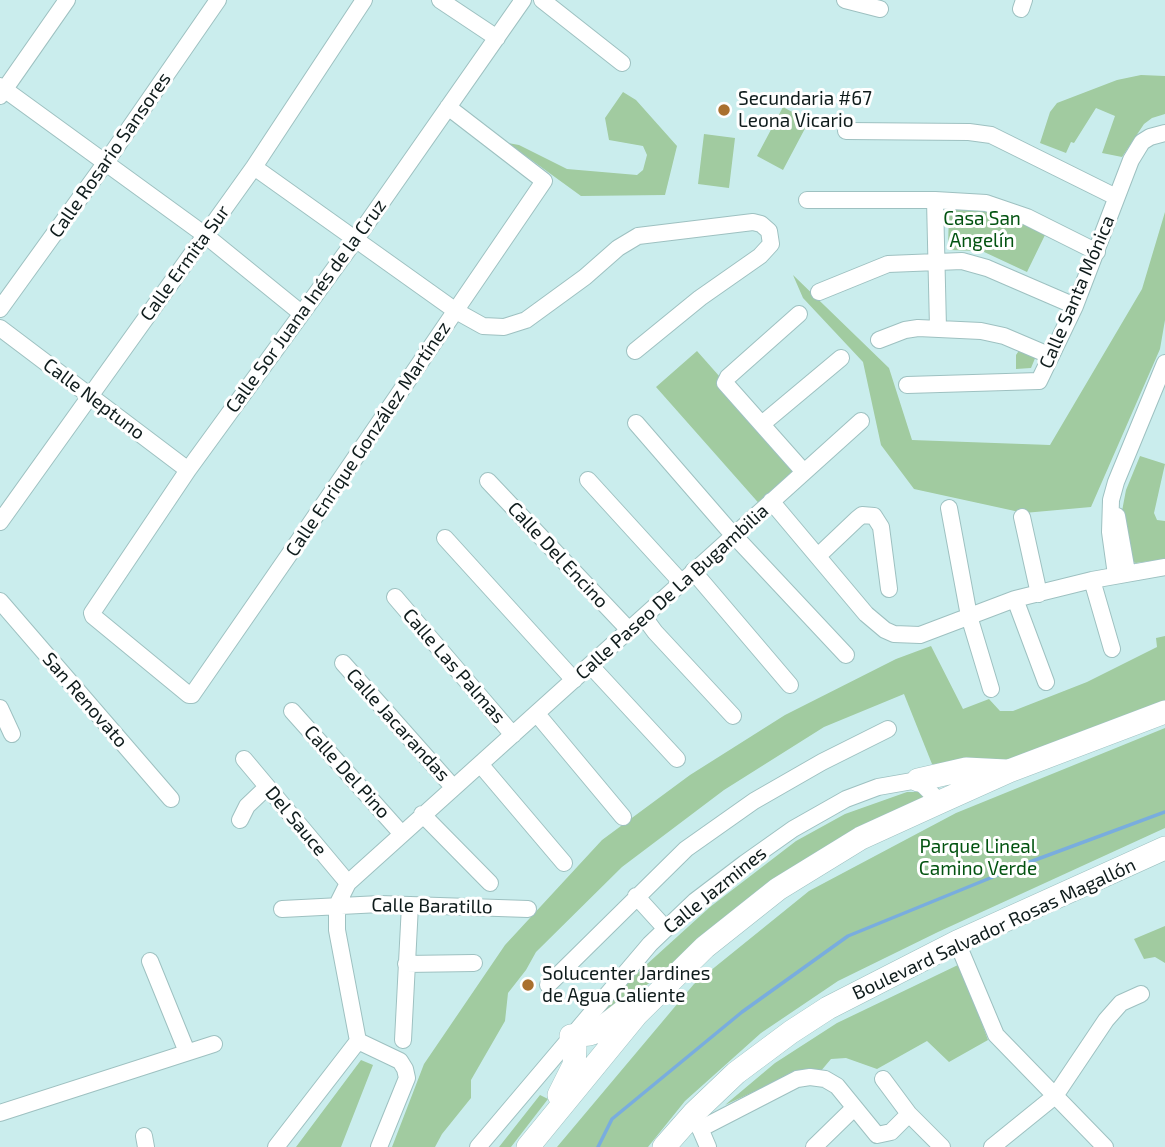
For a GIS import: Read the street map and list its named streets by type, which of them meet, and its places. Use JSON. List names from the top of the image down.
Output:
{
  "streets": {
    "highway": ["Boulevard Salvador Rosas Magallón"],
    "street": [
      "Calle Rosario Sansores",
      "Calle Ermita Sur",
      "Calle Santa Mónica",
      "Calle Sor Juana Inés de la Cruz",
      "Calle Neptuno",
      "Calle Enrique González Martínez",
      "Calle Del Encino",
      "Calle Paseo De La Bugambilia",
      "Calle Las Palmas",
      "San Renovato",
      "Calle Jacarandas",
      "Calle Del Pino",
      "Del Sauce",
      "Calle Jazmines",
      "Calle Baratillo"
    ]
  },
  "crossings": [
    ["Calle Ermita Sur", "Calle Neptuno"],
    ["Calle Sor Juana Inés de la Cruz", "Calle Neptuno"],
    ["Calle Sor Juana Inés de la Cruz", "Calle Enrique González Martínez"],
    ["Calle Del Encino", "Calle Paseo De La Bugambilia"],
    ["Calle Paseo De La Bugambilia", "Calle Las Palmas"],
    ["Calle Paseo De La Bugambilia", "Calle Jacarandas"],
    ["Calle Paseo De La Bugambilia", "Calle Del Pino"],
    ["Calle Paseo De La Bugambilia", "Del Sauce"],
    ["Calle Paseo De La Bugambilia", "Calle Baratillo"]
  ],
  "parks": ["Casa San Angelín", "Parque Lineal Camino Verde"],
  "places": ["Secundaria #67 Leona Vicario", "Solucenter Jardines de Agua Caliente"]
}
